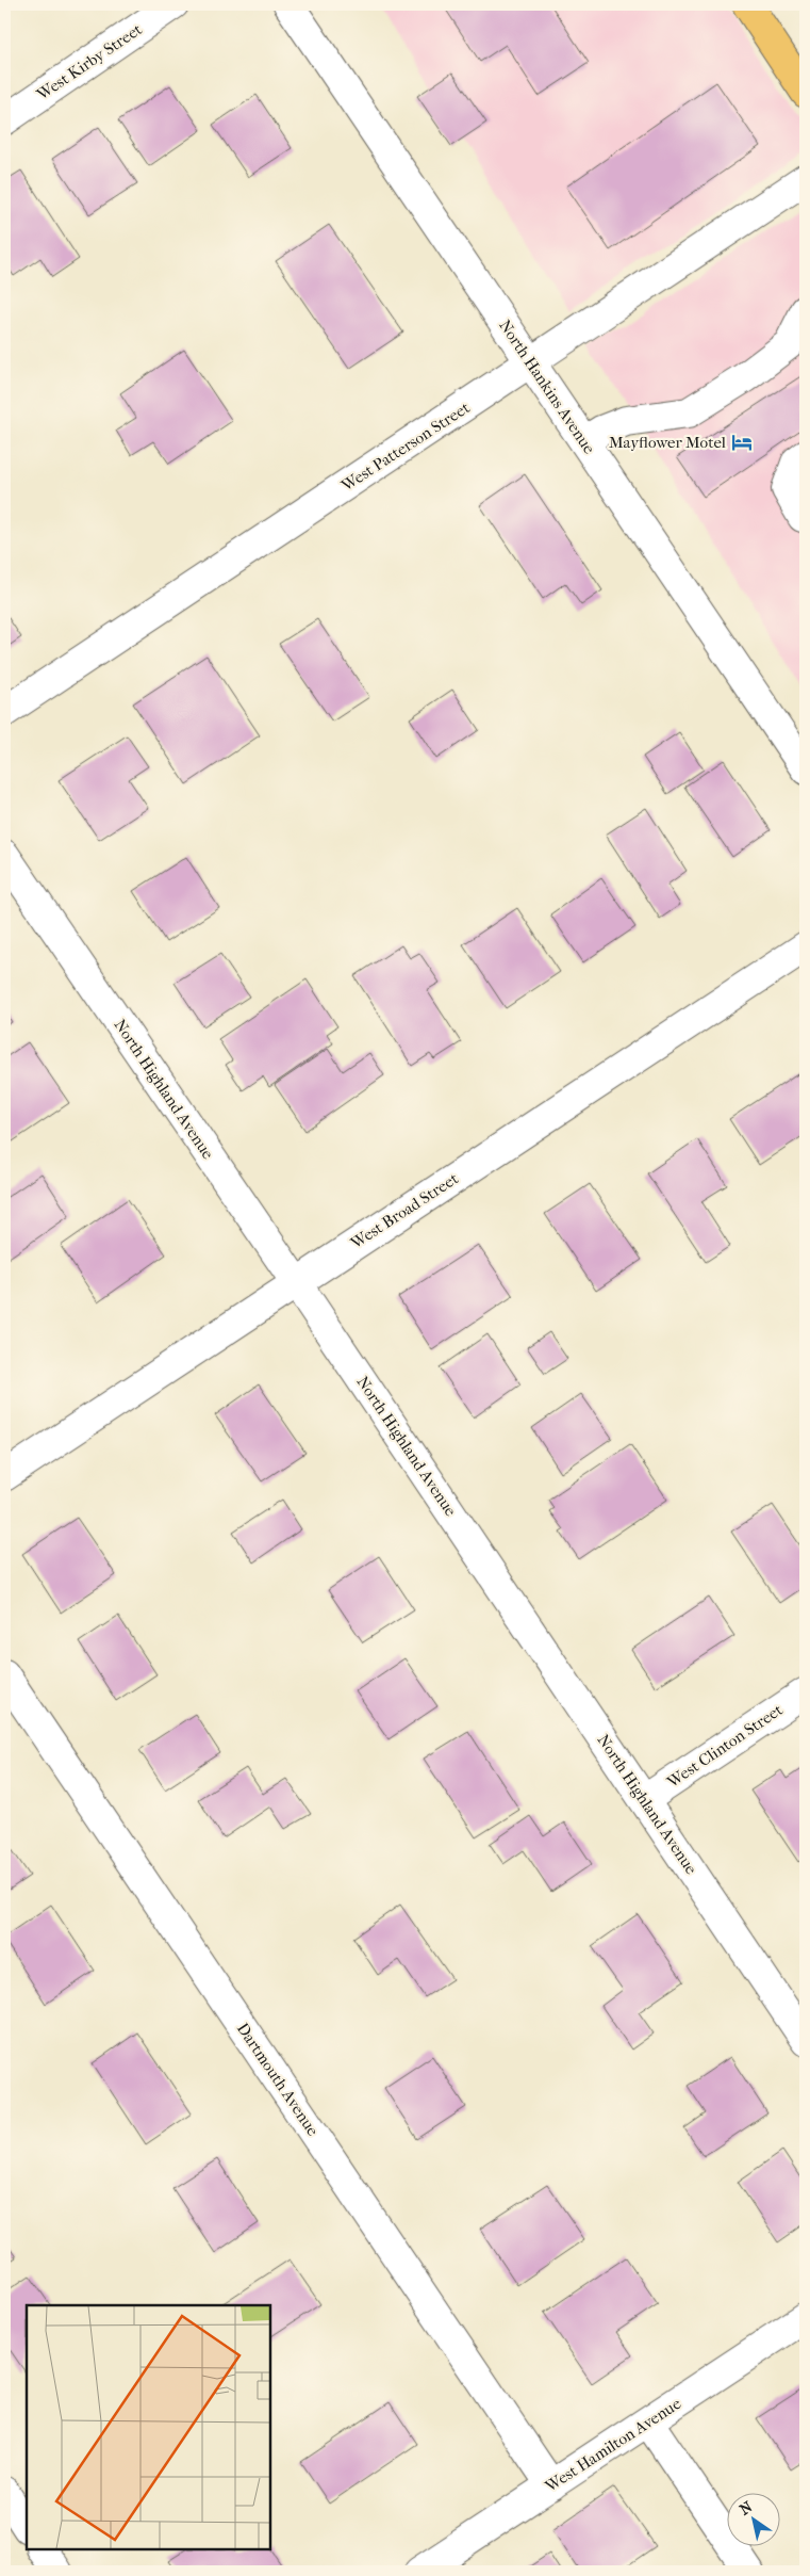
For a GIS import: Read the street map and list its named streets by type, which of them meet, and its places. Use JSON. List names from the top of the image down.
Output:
{
  "streets": {
    "street": [
      "West Kirby Street",
      "North Hankins Avenue",
      "West Patterson Street",
      "North Highland Avenue",
      "West Broad Street",
      "West Clinton Street",
      "Dartmouth Avenue",
      "West Hamilton Avenue"
    ]
  },
  "crossings": [
    ["North Hankins Avenue", "West Patterson Street"],
    ["North Highland Avenue", "West Broad Street"],
    ["North Highland Avenue", "West Clinton Street"],
    ["Dartmouth Avenue", "West Hamilton Avenue"]
  ],
  "places": {
    "hotel": ["Mayflower Motel"]
  },
  "north": "top left"
}
